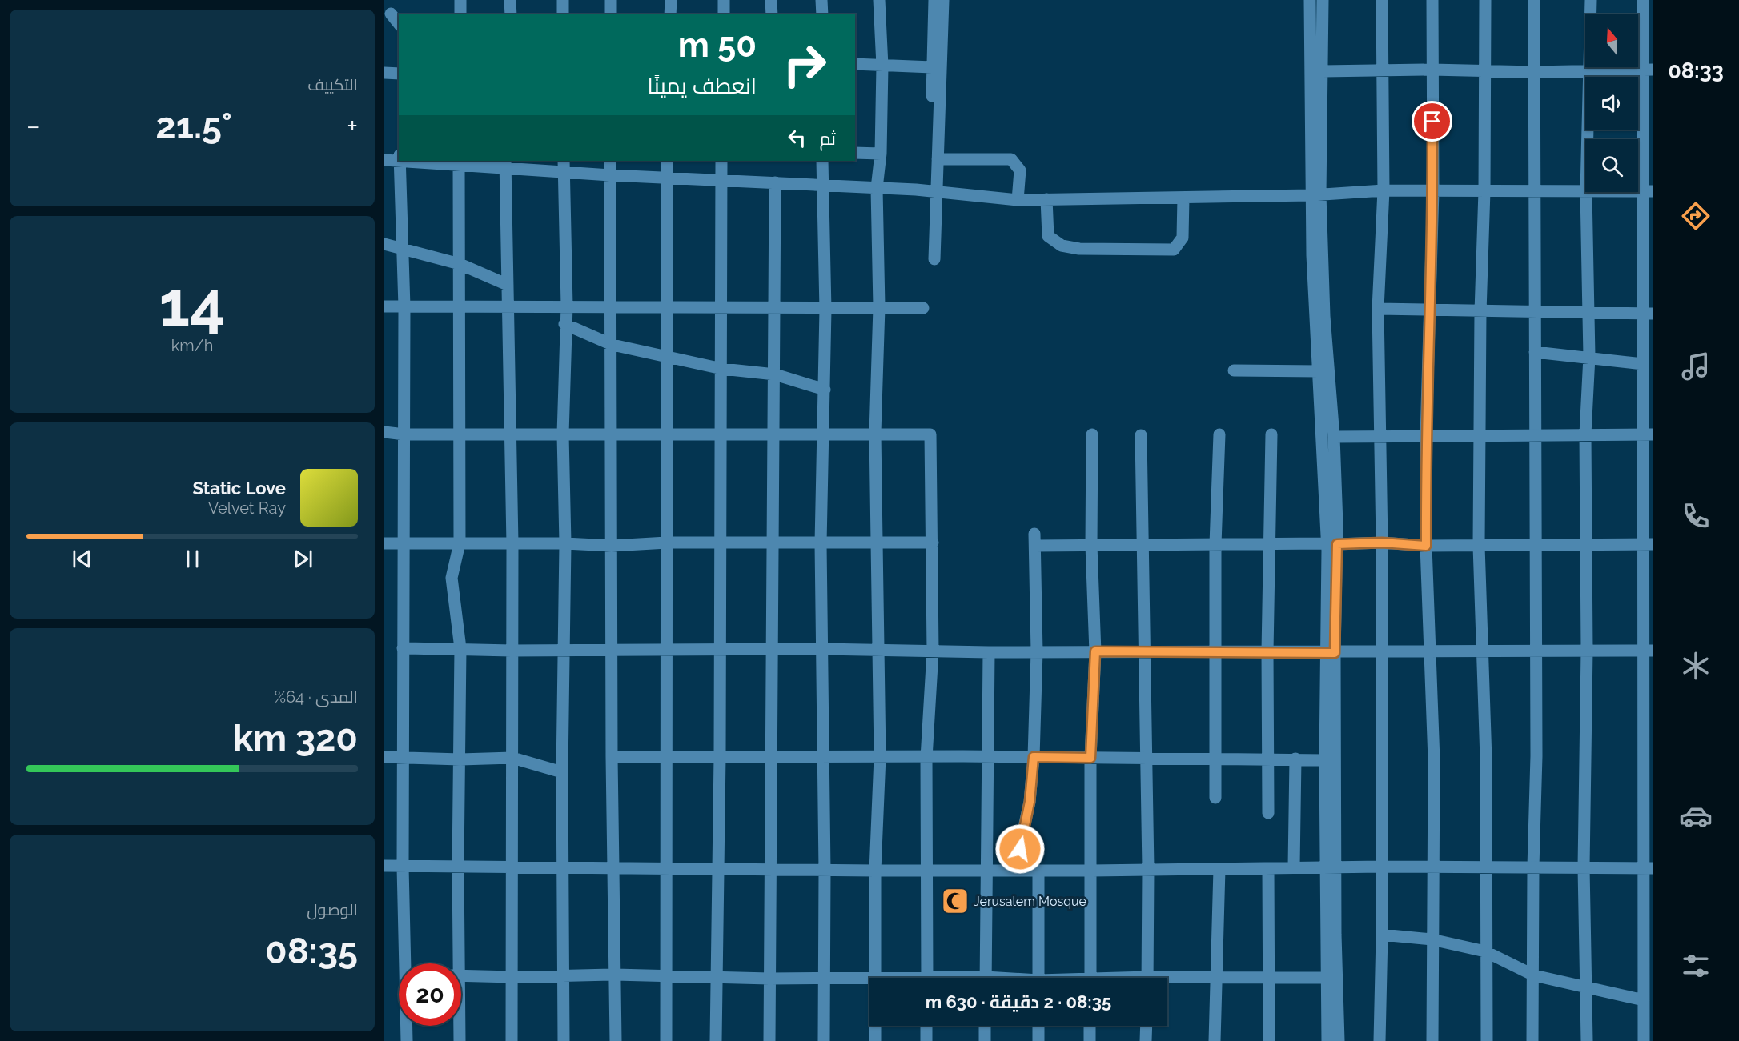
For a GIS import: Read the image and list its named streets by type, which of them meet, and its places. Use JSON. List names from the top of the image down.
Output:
{
  "places": {
    "mosque": ["Jerusalem Mosque"]
  },
  "north": "top",
  "page": {
    "tabs": "08:33",
    "tile": [
      "التكييف",
      ["14", "km/h"],
      ["المدى · 64%", "320 km"],
      ["الوصول", "08:35"]
    ],
    "turn": ["50 m", "انعطف يمينًا"],
    "heat": ["−", "21.5°", "+"],
    "then": "ثم",
    "song": ["Static Love", "Velvet Ray"],
    "limit": "20",
    "trip": "08:35 · 2 دقيقة · 630 m"
  }
}
